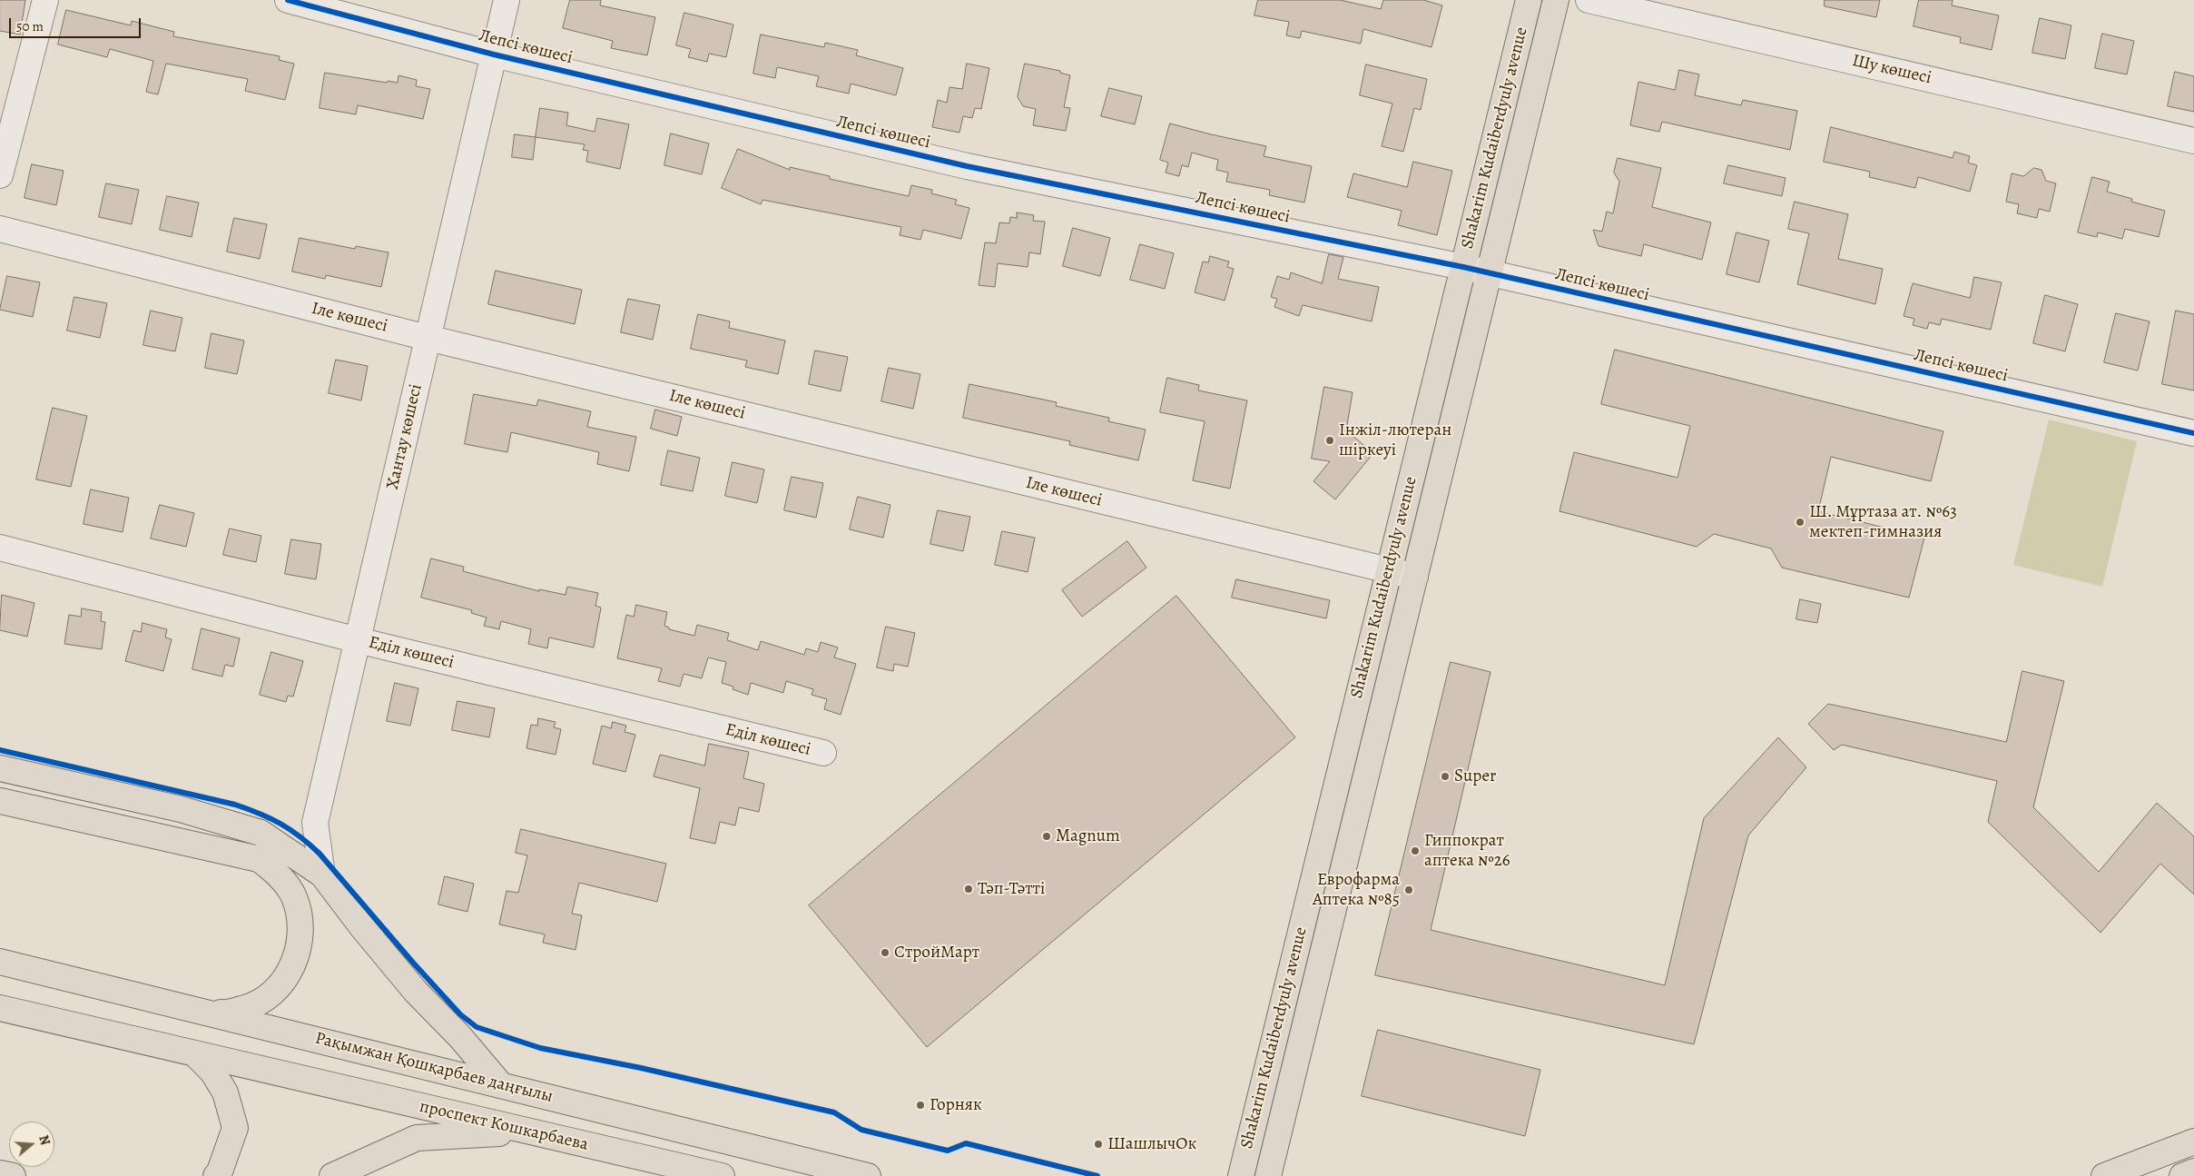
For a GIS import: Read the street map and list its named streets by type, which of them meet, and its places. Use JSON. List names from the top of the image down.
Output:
{
  "streets": {
    "main road": ["Shakarim Kudaiberdyuly avenue", "Рақымжан Қошқарбаев даңғылы", "проспект Кошкарбаева"],
    "street": [
      "Лепсі көшесі",
      "Шу көшесі",
      "Іле көшесі",
      "Хантау көшесі",
      "Еділ көшесі"
    ]
  },
  "crossings": [
    ["Лепсі көшесі", "Shakarim Kudaiberdyuly avenue"],
    ["Лепсі көшесі", "Хантау көшесі"],
    ["Shakarim Kudaiberdyuly avenue", "Іле көшесі"],
    ["Іле көшесі", "Хантау көшесі"],
    ["Хантау көшесі", "Еділ көшесі"]
  ],
  "places": [
    "Інжіл-лютеран шіркеуі",
    "Ш. Мұртаза ат. №63 мектеп-гимназия",
    "Super",
    "Magnum",
    "Гиппократ аптека №26",
    "Тәп-Тәтті",
    "Еврофарма Аптека №85",
    "СтройМарт",
    "Горняк",
    "ШашлычОк"
  ],
  "scale_bar": "50 m",
  "north": "right"
}
